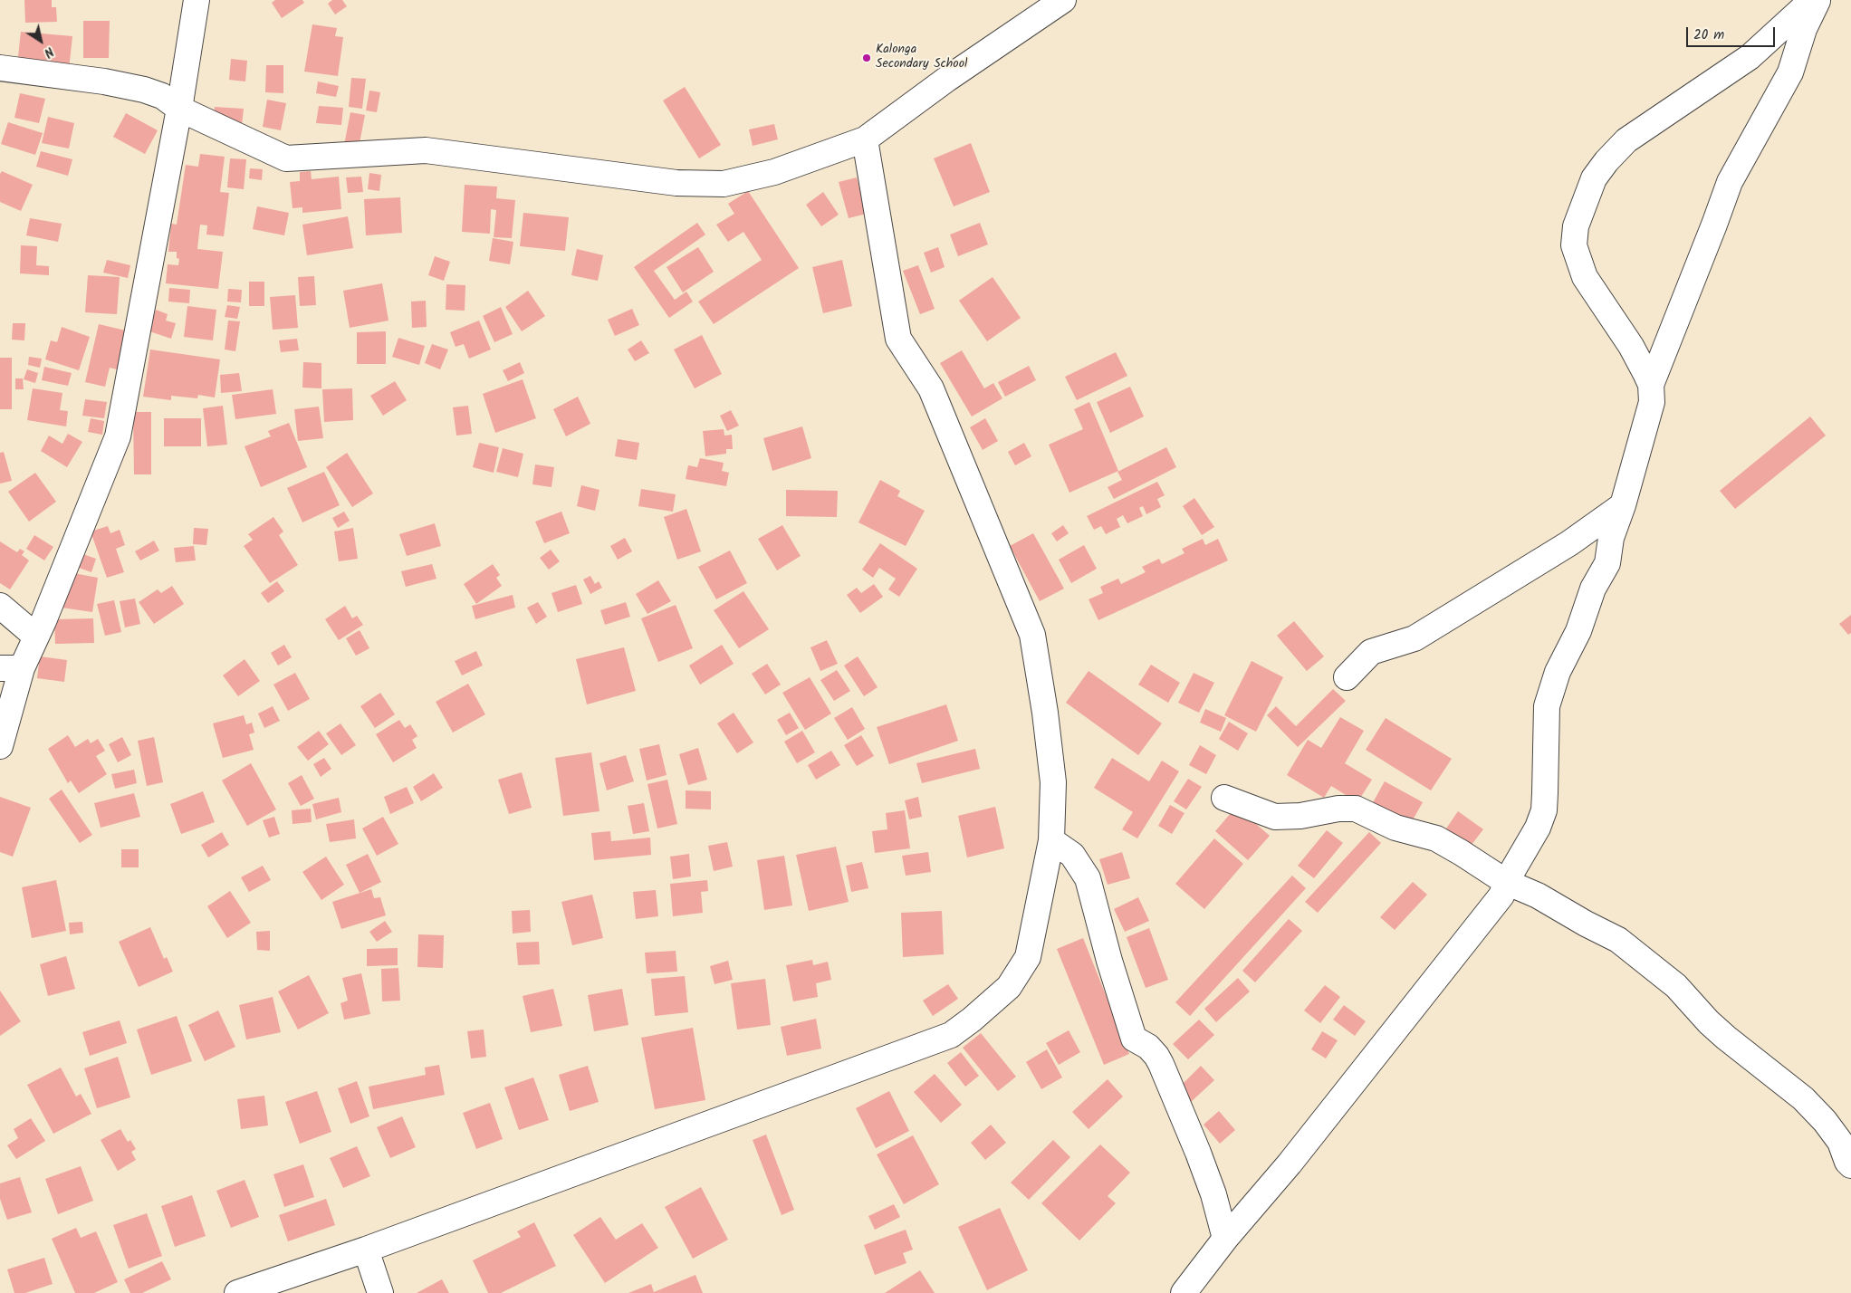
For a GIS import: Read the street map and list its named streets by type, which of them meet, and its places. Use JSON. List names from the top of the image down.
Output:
{
  "places": ["Kalonga Secondary School"],
  "scale_bar": "20 m",
  "north": "bottom right"
}
